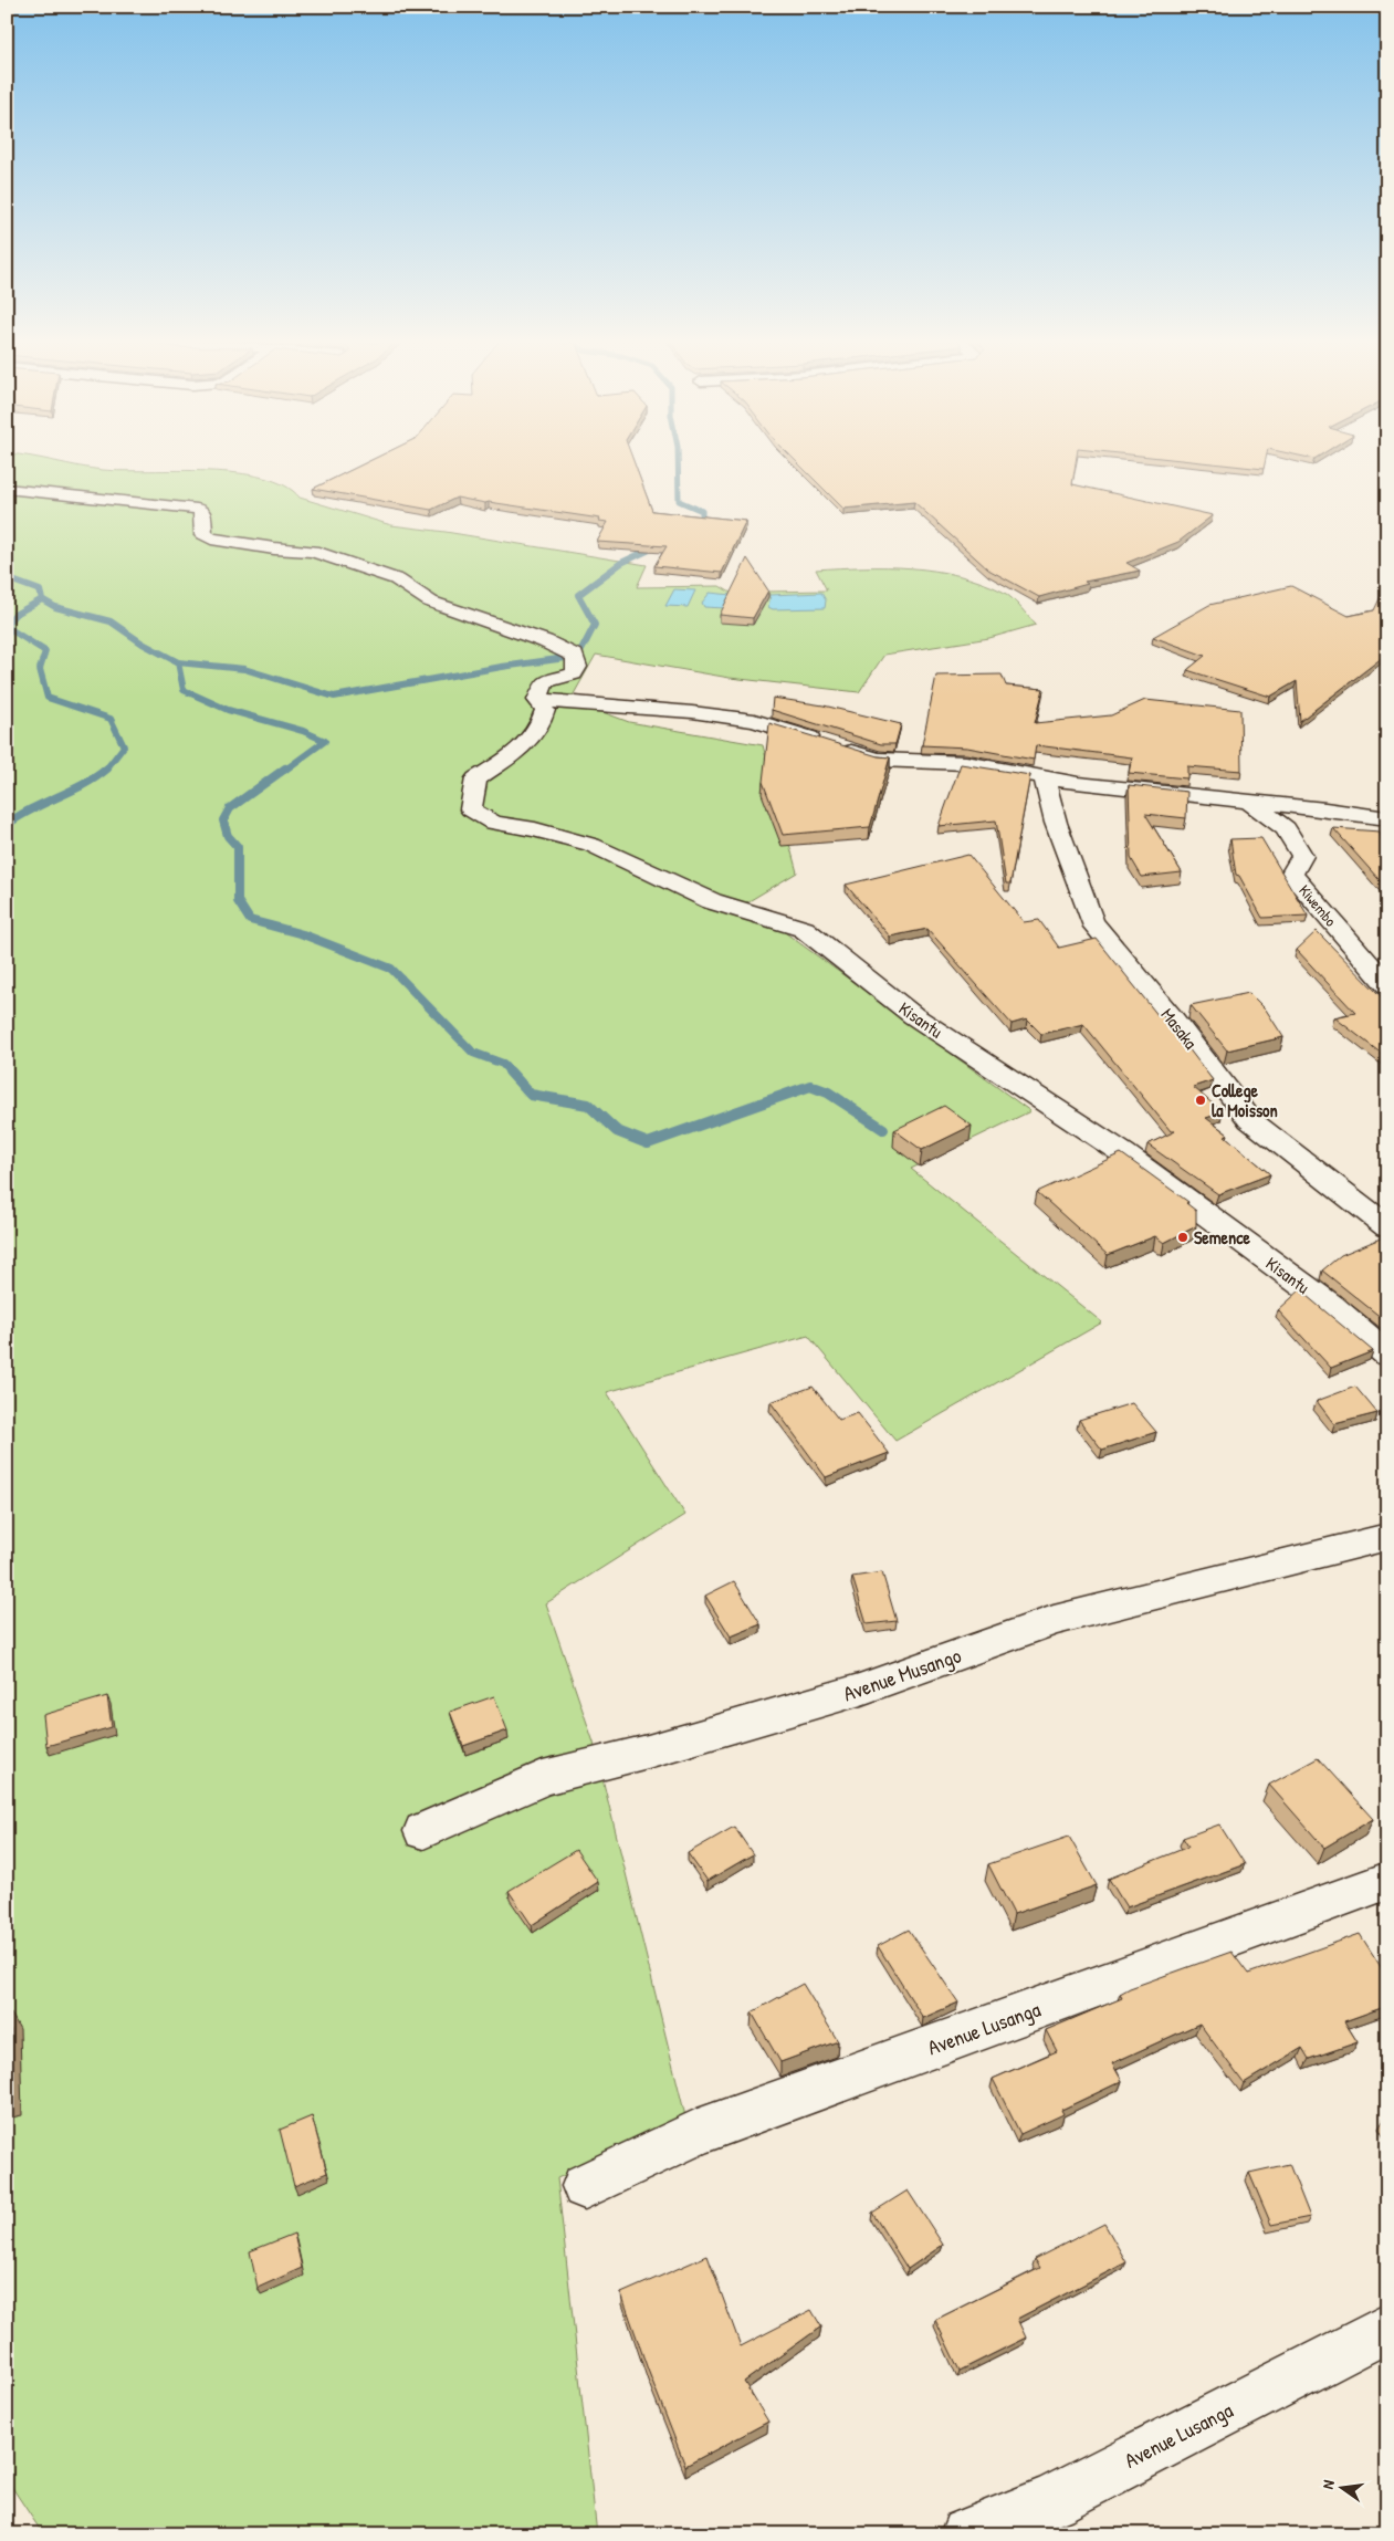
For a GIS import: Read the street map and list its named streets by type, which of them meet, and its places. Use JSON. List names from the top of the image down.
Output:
{
  "streets": {
    "street": [
      "Kiwembo",
      "Kisantu",
      "Masaka",
      "Avenue Musango",
      "Avenue Lusanga"
    ]
  },
  "places": ["College la Moisson", "Semence"],
  "north": "left"
}
